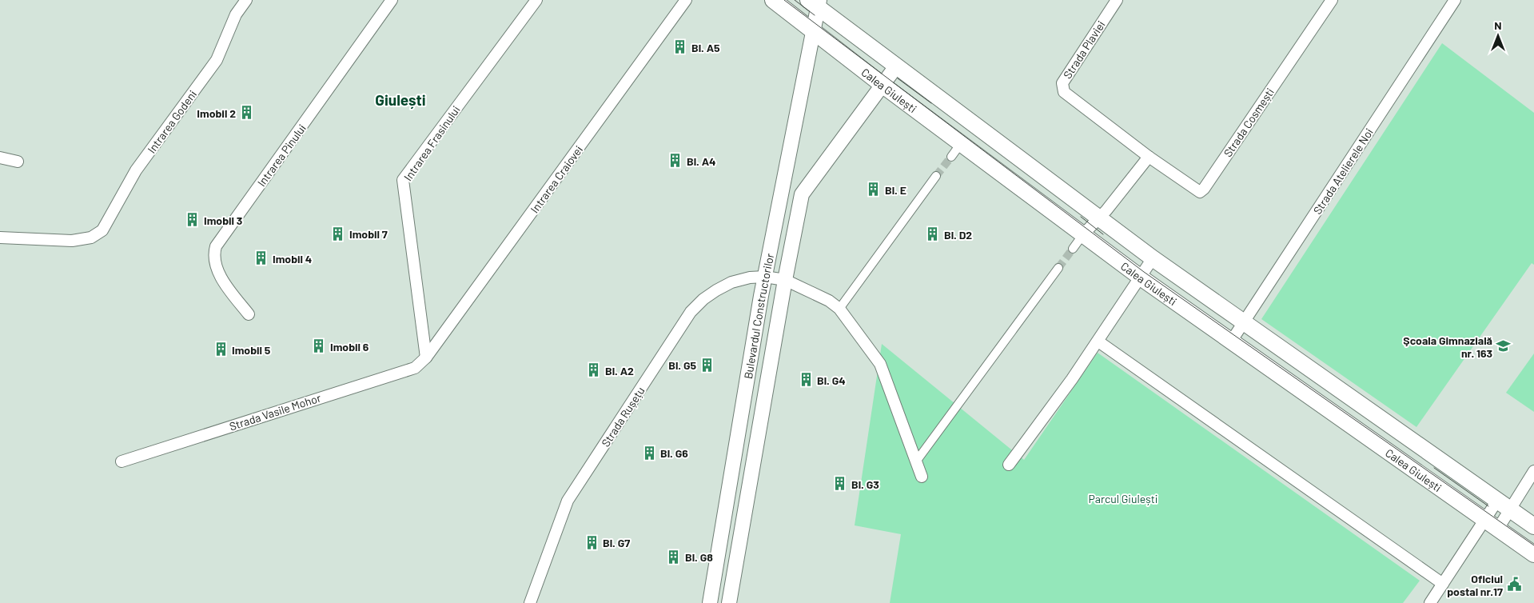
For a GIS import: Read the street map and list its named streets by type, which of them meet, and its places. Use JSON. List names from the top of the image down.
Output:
{
  "streets": {
    "main road": ["Calea Giulești"],
    "street": [
      "Strada Plaviei",
      "Intrarea Godeni",
      "Strada Cosmești",
      "Intrarea Frasinului",
      "Intrarea Pinului",
      "Strada Atelierele Noi",
      "Intrarea Craiovei",
      "Bulevardul Constructorilor",
      "Strada Vasile Mohor",
      "Strada Rușețu"
    ]
  },
  "crossings": [
    ["Strada Plaviei", "Strada Cosmești"],
    ["Calea Giulești", "Strada Atelierele Noi"],
    ["Calea Giulești", "Bulevardul Constructorilor"],
    ["Intrarea Frasinului", "Intrarea Craiovei"],
    ["Intrarea Frasinului", "Strada Vasile Mohor"],
    ["Intrarea Craiovei", "Strada Vasile Mohor"],
    ["Bulevardul Constructorilor", "Strada Rușețu"]
  ],
  "districts": ["Giulești"],
  "parks": ["Parcul Giulești"],
  "places": {
    "building": [
      "Bl. A5",
      "Imobil 2",
      "Bl. A4",
      "Bl. E",
      "Imobil 3",
      "Imobil 7",
      "Bl. D2",
      "Imobil 4",
      "Imobil 6",
      "Imobil 5",
      "Bl. G5",
      "Bl. A2",
      "Bl. G4",
      "Bl. G6",
      "Bl. G3",
      "Bl. G7",
      "Bl. G8"
    ],
    "school or university": ["Şcoala Gimnazială nr. 163"],
    "public building": ["Oficiul postal nr.17"]
  },
  "north": "top"
}
